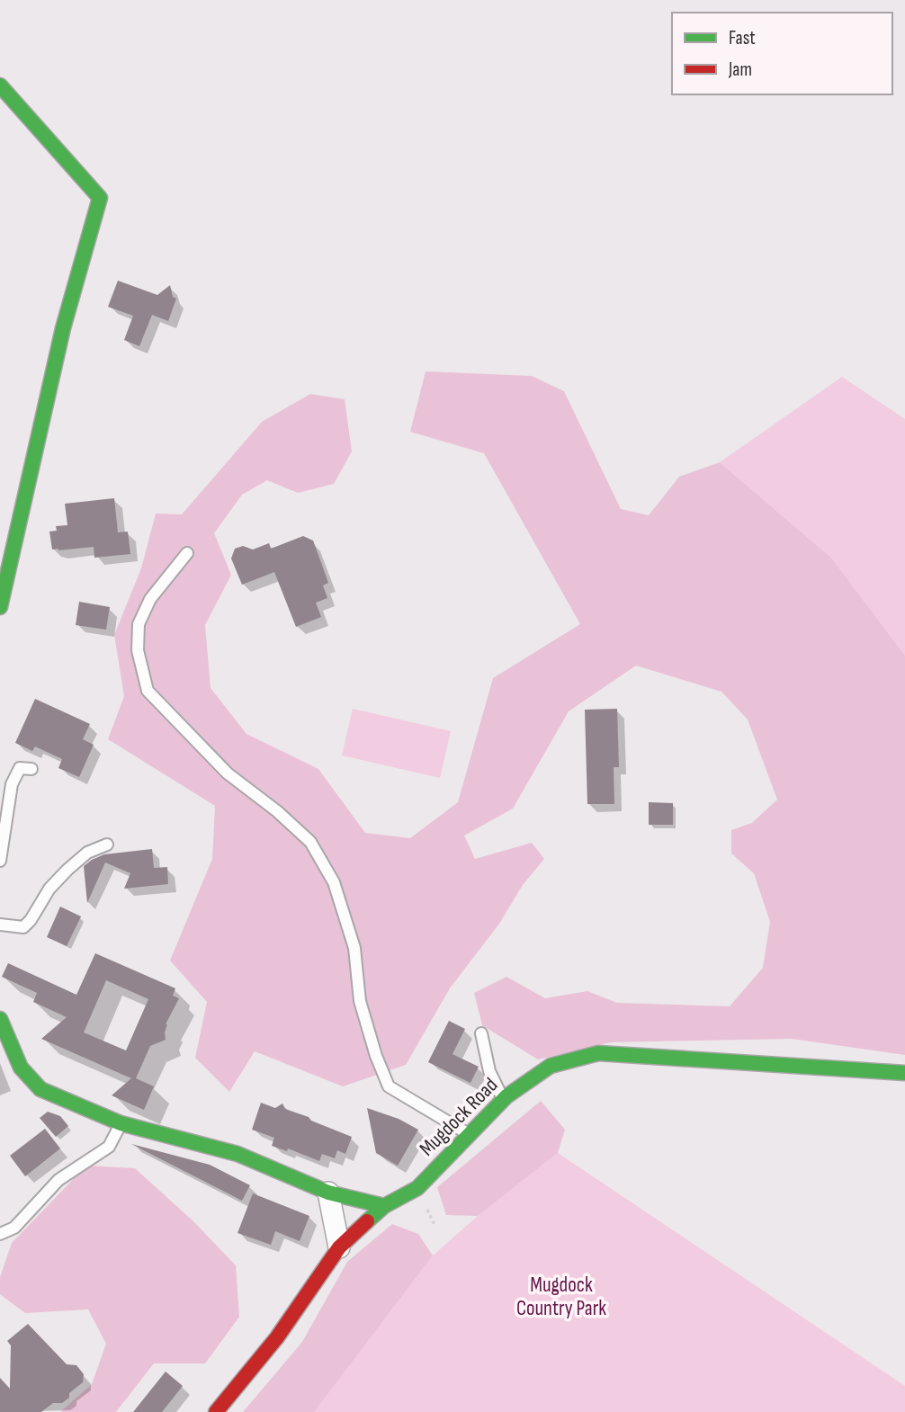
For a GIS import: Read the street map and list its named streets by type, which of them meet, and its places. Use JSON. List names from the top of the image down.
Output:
{
  "streets": {
    "street": ["Mugdock Road"]
  },
  "parks": ["Mugdock Country Park"],
  "legend": ["Fast", "Jam"]
}
